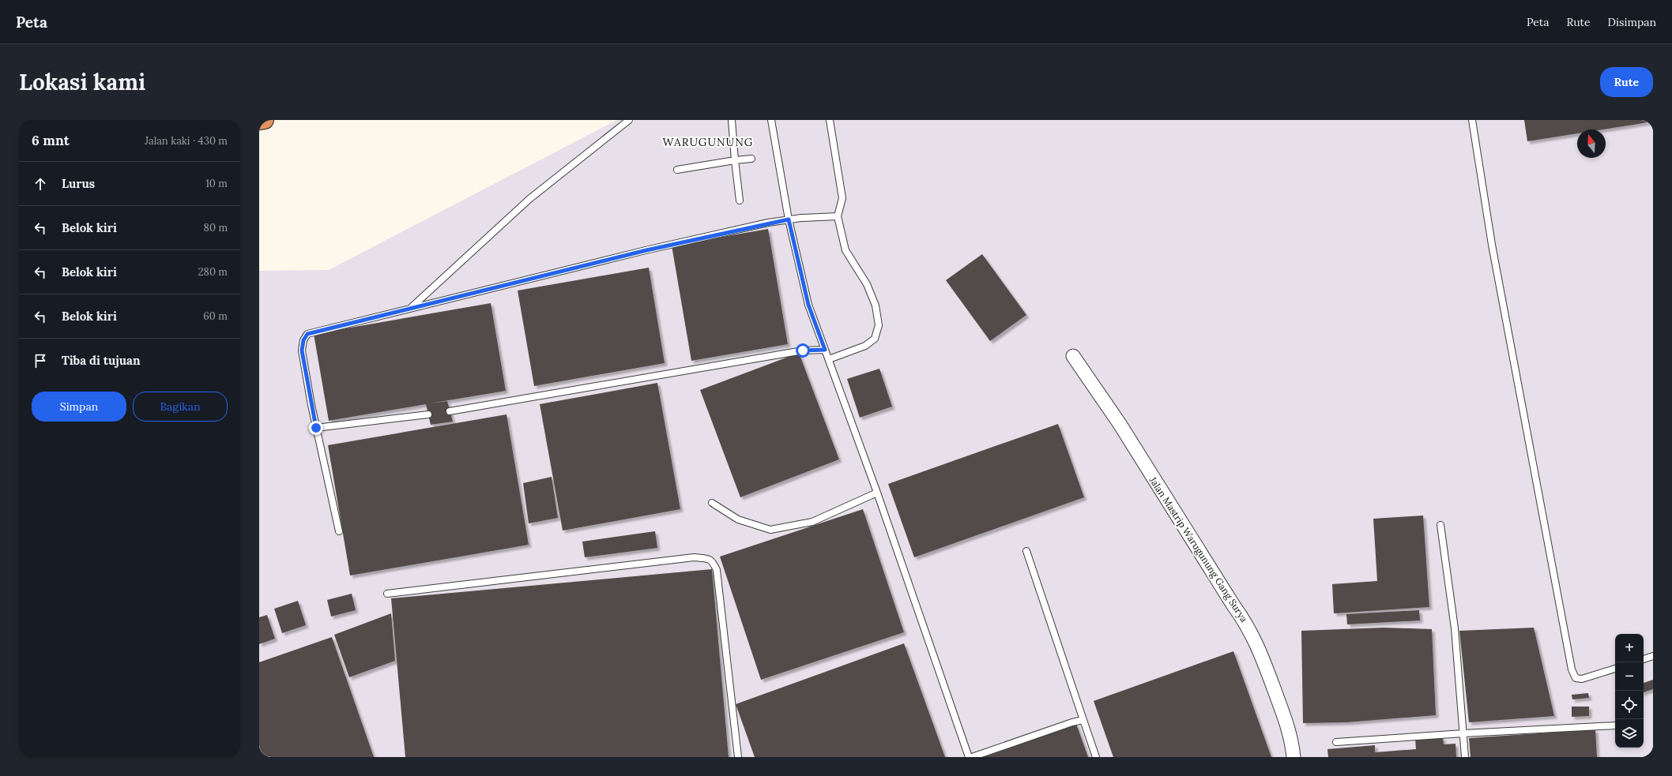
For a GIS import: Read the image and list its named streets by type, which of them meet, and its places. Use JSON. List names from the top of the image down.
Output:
{
  "streets": {
    "street": ["Jalan Mastrip Warugunung Gang Surya"]
  },
  "districts": ["WARUGUNUNG"],
  "north": "top",
  "page": {
    "header": "Peta",
    "nav": ["Peta", "Rute", "Disimpan"],
    "buttons": [
      "Rute",
      ["Simpan", "Bagikan"]
    ],
    "title": "Lokasi kami",
    "heading": ["6 mnt", "Jalan kaki · 430 m"],
    "list": [
      ["Lurus", "10 m"],
      ["Belok kiri", "80 m"],
      ["Belok kiri", "280 m"],
      ["Belok kiri", "60 m"],
      "Tiba di tujuan"
    ],
    "map_buttons": ["+", "−"]
  }
}
